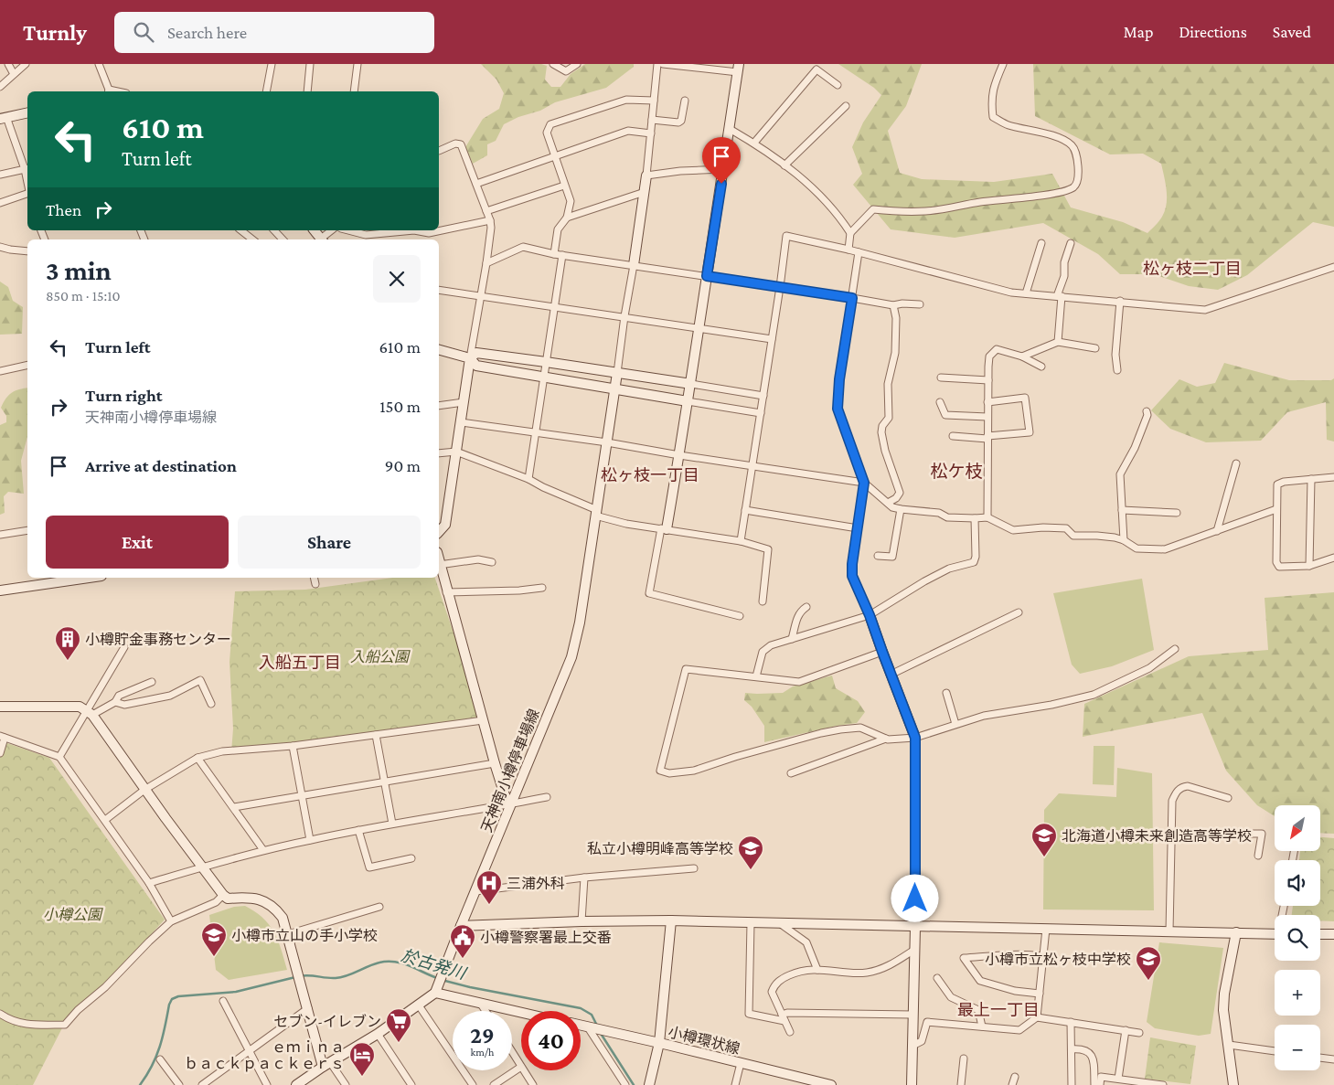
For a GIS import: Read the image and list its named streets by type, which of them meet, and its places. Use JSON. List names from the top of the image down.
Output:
{
  "streets": {
    "street": ["天神南小樽停車場線", "小樽環状線"]
  },
  "districts": [
    "松ヶ枝二丁目",
    "松ケ枝",
    "松ヶ枝一丁目",
    "入船五丁目",
    "最上一丁目"
  ],
  "water": ["於古発川"],
  "parks": ["入船公園", "小樽公園"],
  "places": {
    "building": ["小樽貯金事務センター"],
    "school or university": [
      "北海道小樽未来創造高等学校",
      "私立小樽明峰高等学校",
      "小樽市立山の手小学校",
      "小樽市立松ヶ枝中学校"
    ],
    "hospital": ["三浦外科"],
    "public building": ["小樽警察署最上交番"],
    "supermarket": ["セブン-イレブン"],
    "hotel": ["ｅｍｉｎａ ｂａｃｋｐａｃｋｅｒｓ"]
  },
  "north": "bottom left",
  "page": {
    "header": "Turnly",
    "search": "Search here",
    "nav": ["Map", "Directions", "Saved"],
    "turn": ["610 m", "Turn left"],
    "then": "Then",
    "heading": ["3 min", "850 m · 15:10"],
    "list": [
      {
        "name": "Turn left",
        "value": "610 m"
      },
      {
        "name": "Turn right",
        "note": "天神南小樽停車場線",
        "value": "150 m"
      },
      {
        "name": "Arrive at destination",
        "value": "90 m"
      }
    ],
    "buttons": ["Exit", "Share"],
    "map_buttons": ["+", "−"],
    "speed": "29 km/h",
    "limit": "40"
  }
}
